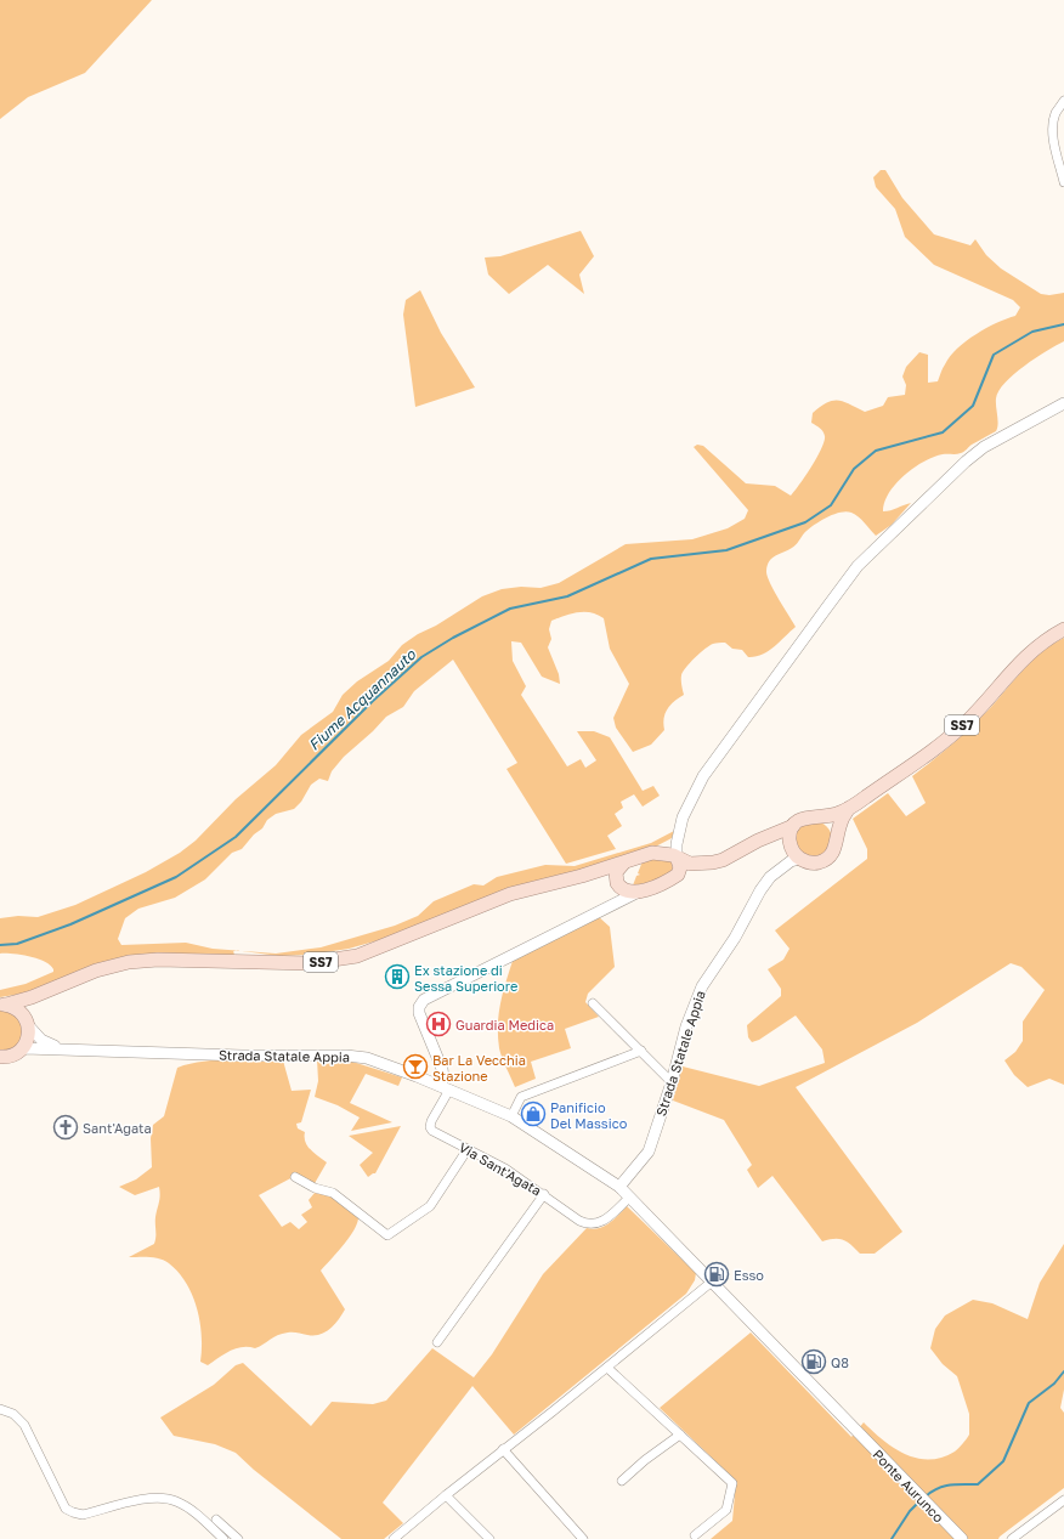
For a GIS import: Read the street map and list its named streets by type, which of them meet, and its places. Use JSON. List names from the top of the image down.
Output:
{
  "streets": {
    "main road": ["SS7", "Strada Statale Appia"],
    "street": ["Via Sant'Agata", "Ponte Aurunco"]
  },
  "crossings": [
    ["SS7", "Strada Statale Appia"],
    ["Strada Statale Appia", "Via Sant'Agata"],
    ["Strada Statale Appia", "Ponte Aurunco"],
    ["Via Sant'Agata", "Ponte Aurunco"]
  ],
  "water": ["Fiume Acquannauto"],
  "places": {
    "building": ["Ex stazione di Sessa Superiore"],
    "hospital": ["Guardia Medica"],
    "bar": ["Bar La Vecchia Stazione"],
    "shop": ["Panificio Del Massico"],
    "church": ["Sant'Agata"],
    "fuel station": ["Esso", "Q8"]
  }
}
